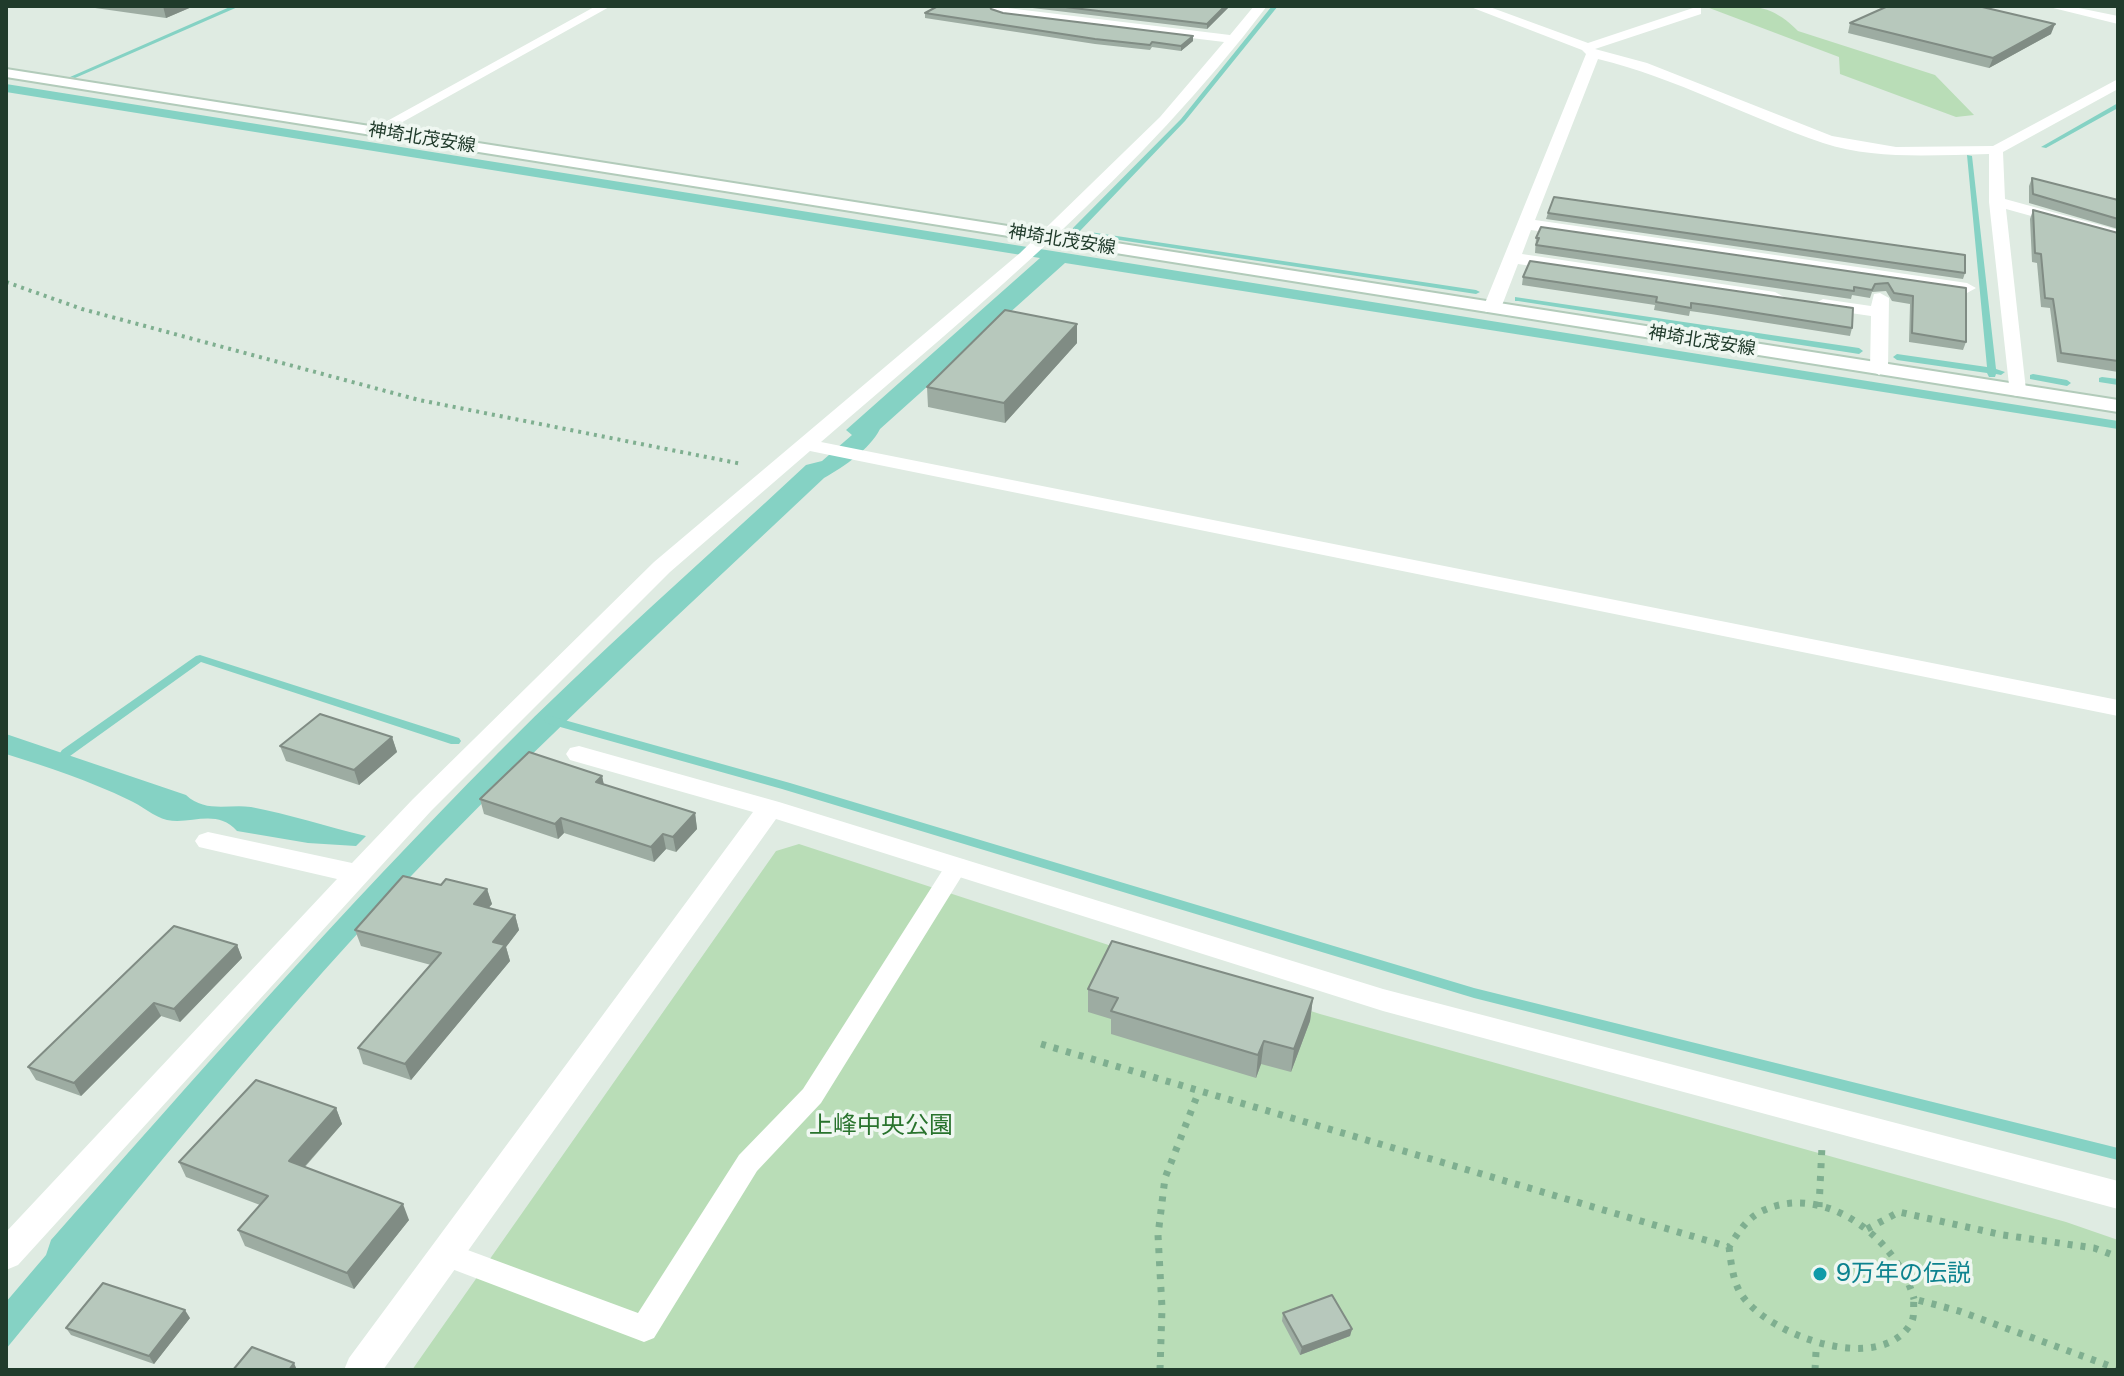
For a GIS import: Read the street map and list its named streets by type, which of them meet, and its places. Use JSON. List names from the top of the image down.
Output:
{
  "streets": {
    "street": ["神埼北茂安線"]
  },
  "parks": ["上峰中央公園"],
  "places": ["9万年の伝説"]
}
